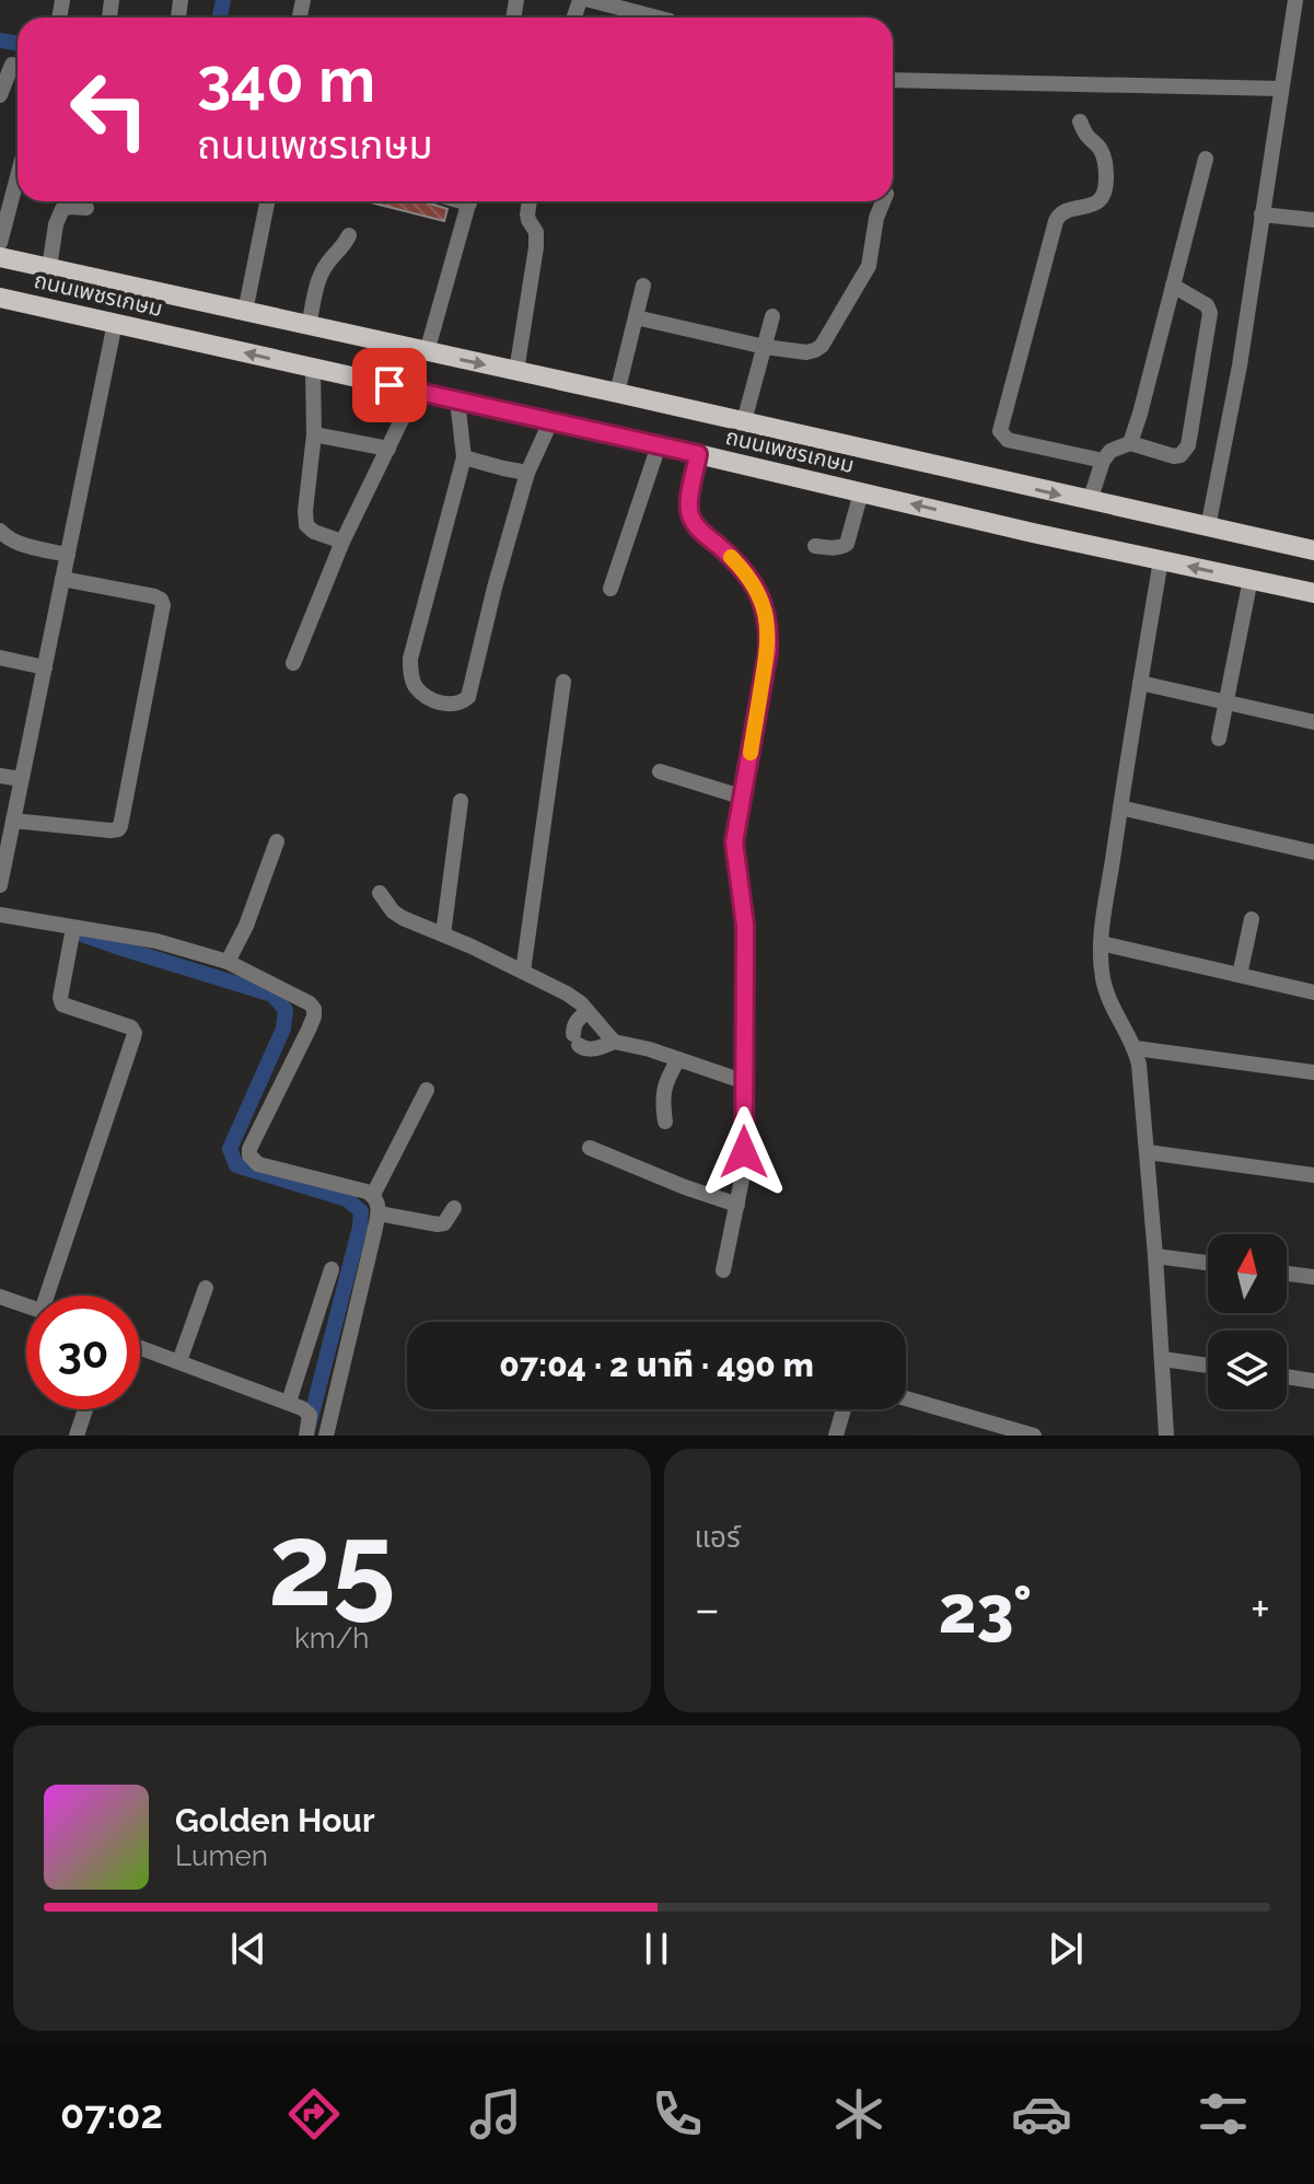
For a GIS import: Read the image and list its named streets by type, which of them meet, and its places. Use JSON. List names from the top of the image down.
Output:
{
  "streets": {
    "main road": ["ถนนเพชรเกษม"]
  },
  "north": "top",
  "page": {
    "turn": ["340 m", "ถนนเพชรเกษม"],
    "limit": "30",
    "trip": "07:04 · 2 นาที · 490 m",
    "tile": [
      ["25", "km/h"],
      "แอร์"
    ],
    "heat": ["−", "23°", "+"],
    "song": ["Golden Hour", "Lumen"],
    "tabs": "07:02"
  }
}
